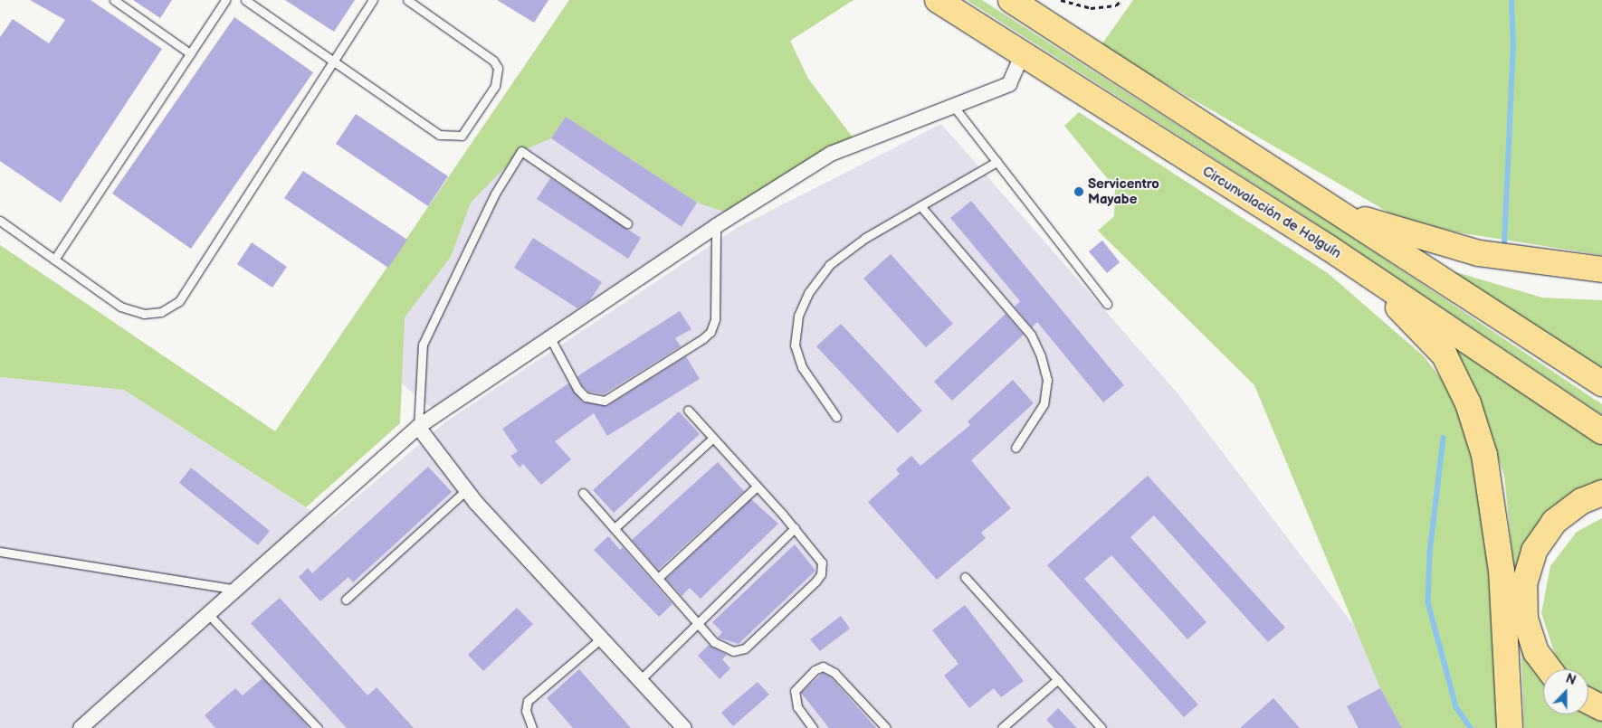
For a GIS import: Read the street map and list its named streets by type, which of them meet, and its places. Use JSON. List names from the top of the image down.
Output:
{
  "streets": {
    "highway": ["Circunvalación de Holguín"]
  },
  "places": ["Servicentro Mayabe"],
  "north": "top"
}
